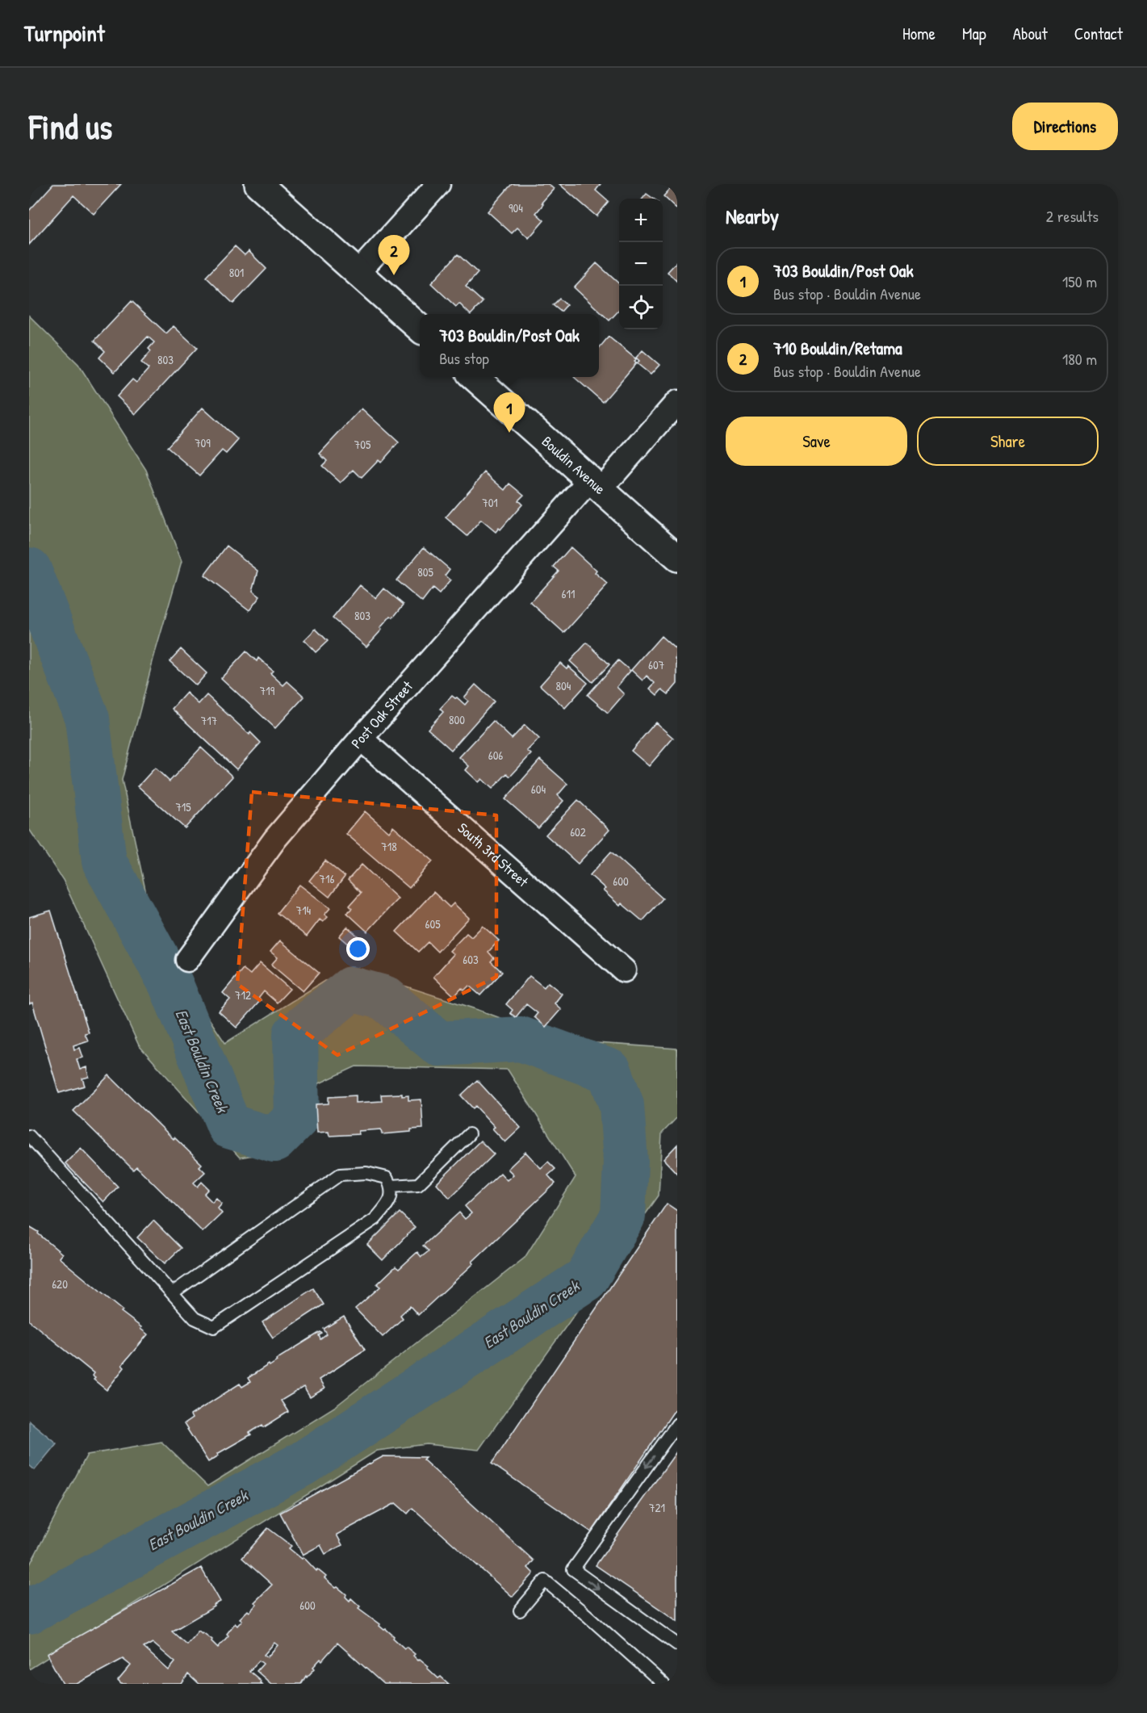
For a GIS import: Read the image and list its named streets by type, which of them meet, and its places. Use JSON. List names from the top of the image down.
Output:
{
  "streets": {
    "street": ["Bouldin Avenue", "Post Oak Street", "South 3rd Street"]
  },
  "crossings": [
    ["Bouldin Avenue", "Post Oak Street"],
    ["Post Oak Street", "South 3rd Street"]
  ],
  "water": ["East Bouldin Creek"],
  "house_numbers": [
    "904",
    "801",
    "803",
    "709",
    "705",
    "701",
    "805",
    "611",
    "803",
    "607",
    "804",
    "719",
    "800",
    "717",
    "606",
    "604",
    "715",
    "602",
    "718",
    "716",
    "600",
    "714",
    "605",
    "603",
    "712",
    "620",
    "721",
    "600"
  ],
  "page": {
    "header": "Turnpoint",
    "nav": [
      "Home",
      "Map",
      "About",
      "Contact"
    ],
    "buttons": [
      "Directions",
      ["Save", "Share"]
    ],
    "title": "Find us",
    "heading": ["Nearby", "2 results"],
    "map_buttons": ["+", "−"],
    "pins": ["2", "1"],
    "list": [
      {
        "mark": "1",
        "name": "703 Bouldin/Post Oak",
        "note": "Bus stop · Bouldin Avenue",
        "value": "150 m"
      },
      {
        "mark": "2",
        "name": "710 Bouldin/Retama",
        "note": "Bus stop · Bouldin Avenue",
        "value": "180 m"
      }
    ],
    "popup": ["703 Bouldin/Post Oak", "Bus stop"]
  }
}
